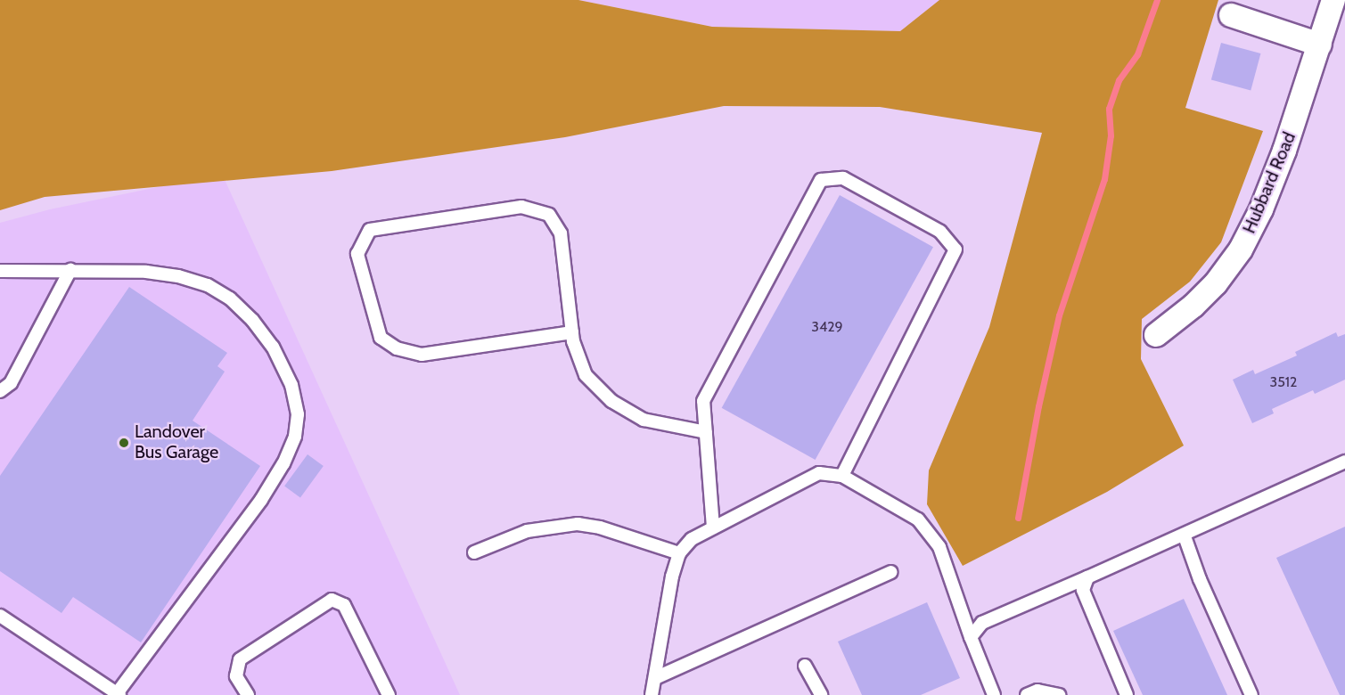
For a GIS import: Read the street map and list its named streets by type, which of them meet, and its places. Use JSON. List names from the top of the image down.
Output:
{
  "streets": {
    "street": ["Hubbard Road"]
  },
  "places": ["Landover Bus Garage"],
  "house_numbers": ["3429", "3512"]
}
